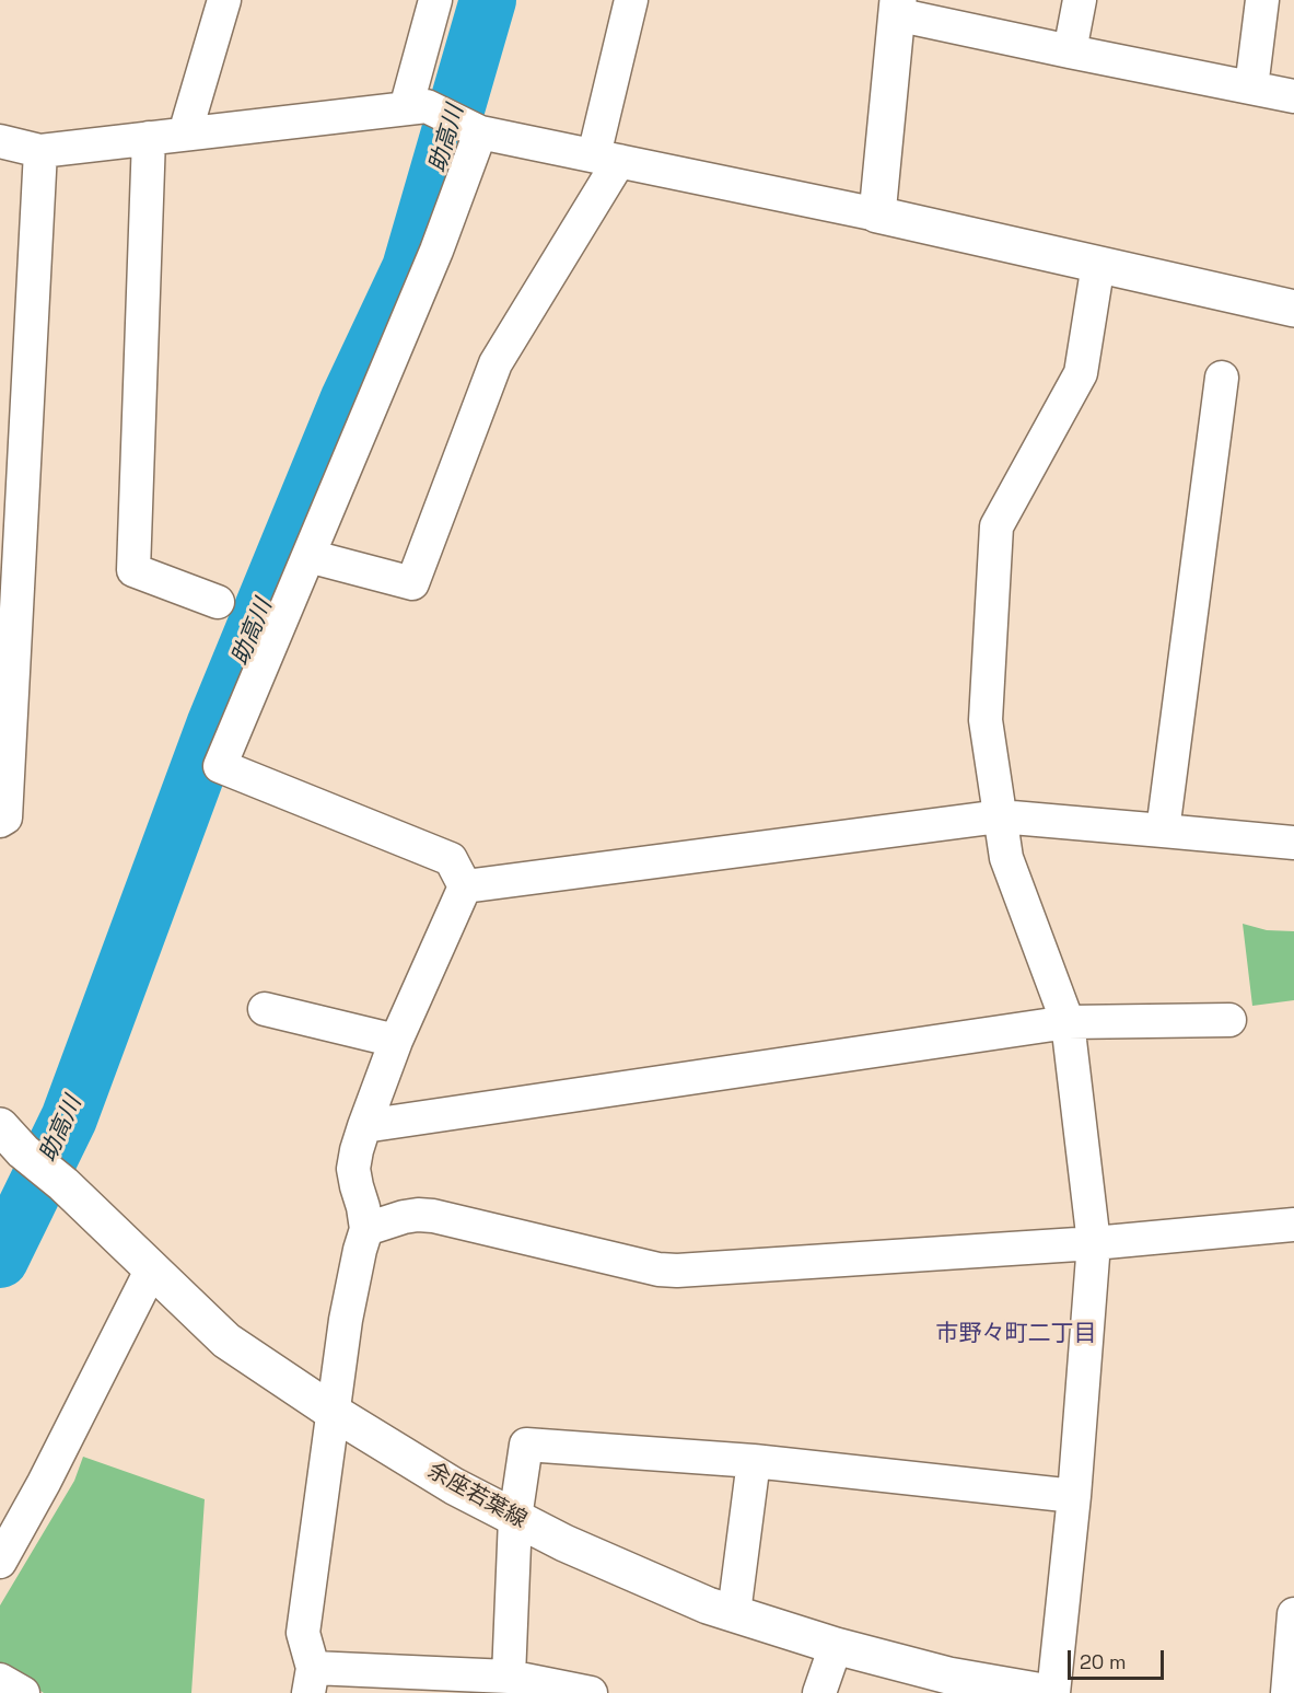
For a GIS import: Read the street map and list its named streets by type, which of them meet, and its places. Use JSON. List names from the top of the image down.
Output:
{
  "streets": {
    "main road": ["余座若葉線"]
  },
  "districts": ["市野々町二丁目"],
  "water": ["助高川"],
  "scale_bar": "20 m"
}
